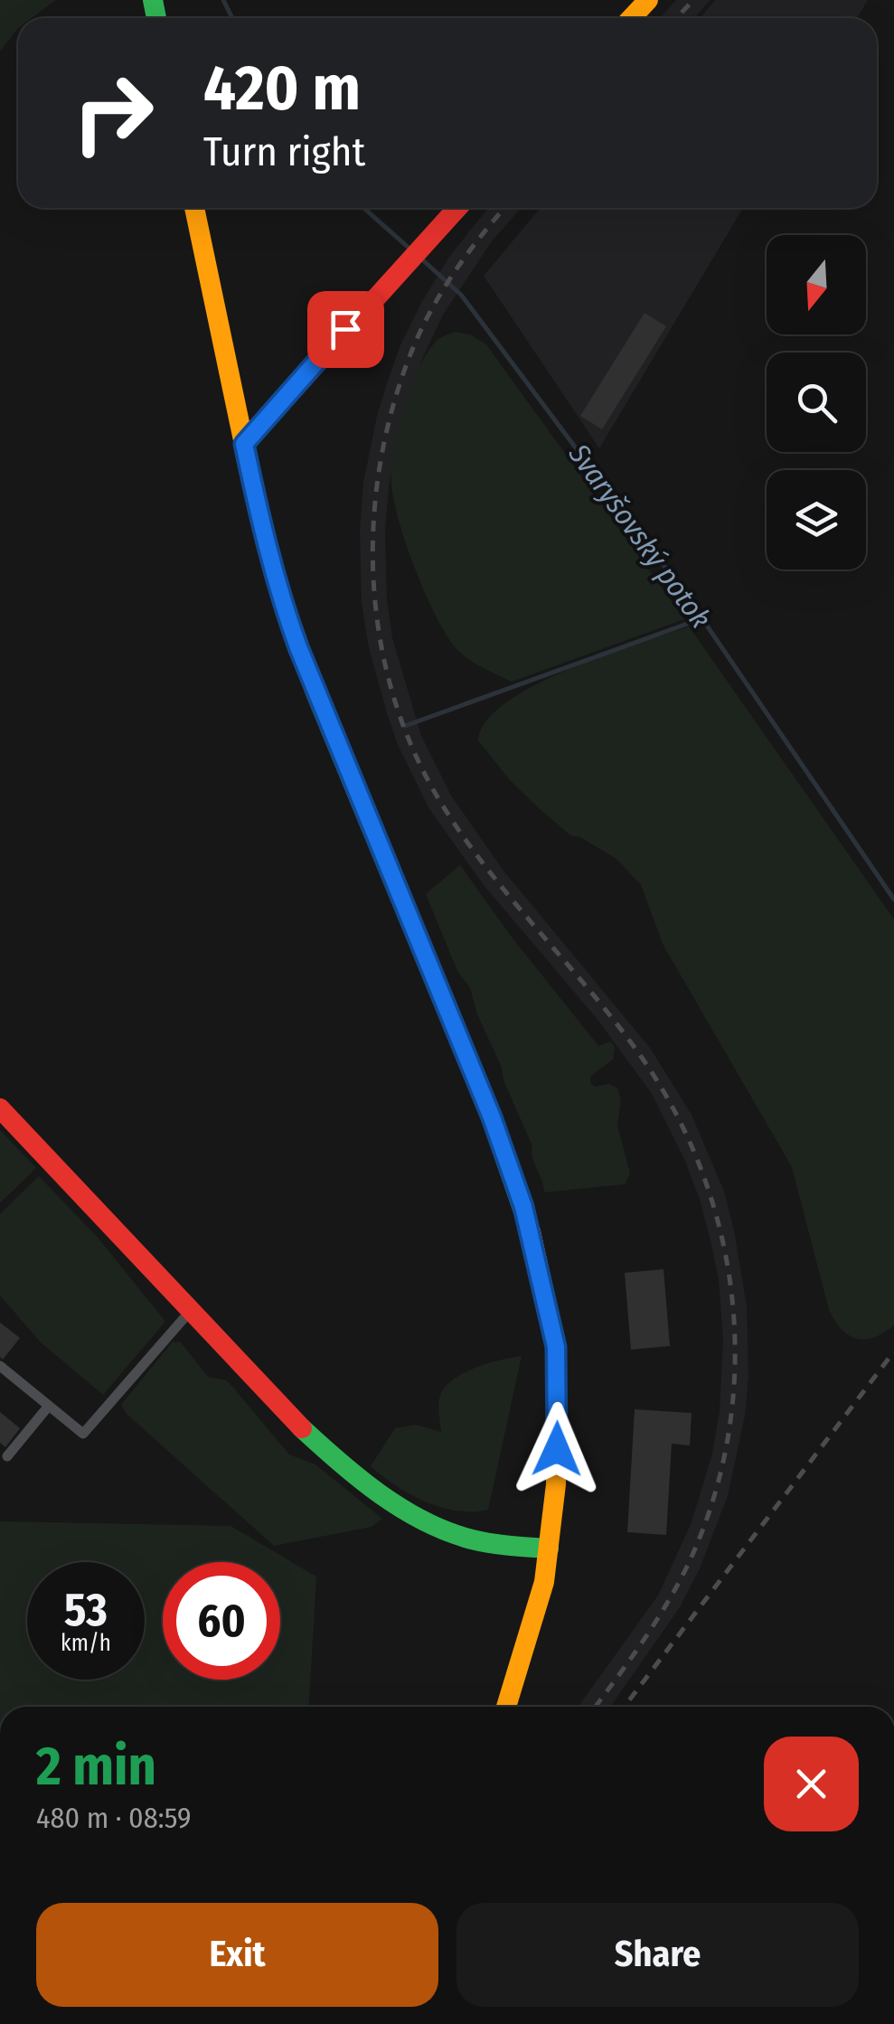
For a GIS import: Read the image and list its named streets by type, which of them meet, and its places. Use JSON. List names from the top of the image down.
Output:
{
  "water": ["Svaryšovský potok"],
  "north": "bottom",
  "page": {
    "turn": ["420 m", "Turn right"],
    "speed": "53 km/h",
    "limit": "60",
    "heading": ["2 min", "480 m · 08:59"],
    "buttons": ["Exit", "Share"]
  }
}
